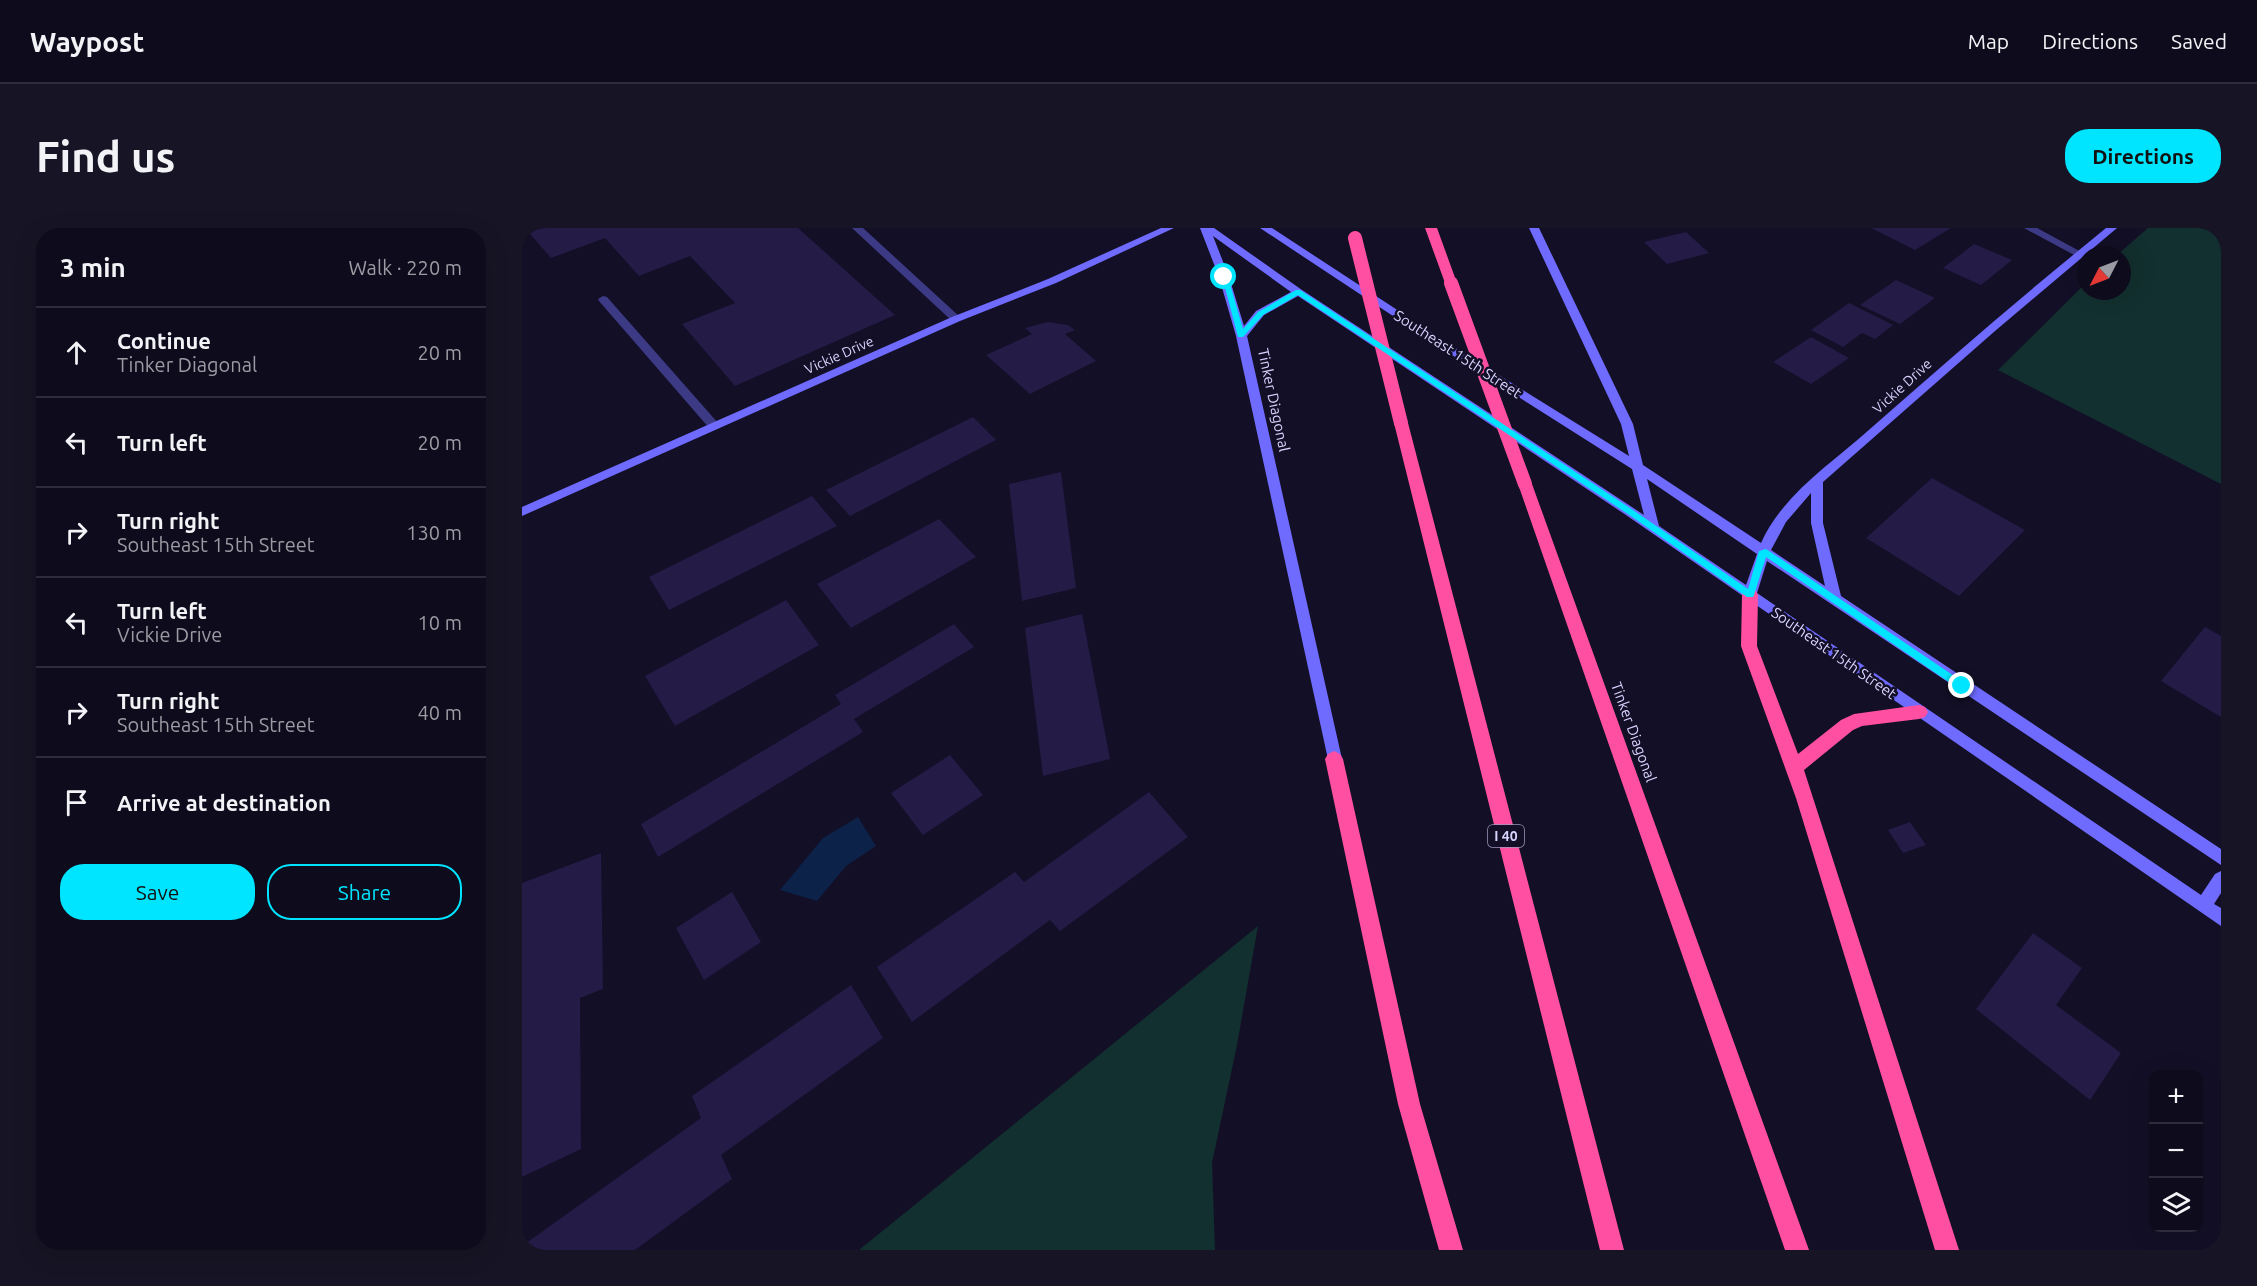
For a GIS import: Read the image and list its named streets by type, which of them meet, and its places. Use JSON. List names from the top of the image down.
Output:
{
  "streets": {
    "highway": ["Tinker Diagonal", "I 40"],
    "street": ["Southeast 15th Street", "Vickie Drive"]
  },
  "crossings": [
    ["Southeast 15th Street", "Vickie Drive"],
    ["Southeast 15th Street", "Tinker Diagonal"]
  ],
  "north": "bottom left",
  "page": {
    "header": "Waypost",
    "nav": ["Map", "Directions", "Saved"],
    "buttons": [
      "Directions",
      ["Save", "Share"]
    ],
    "title": "Find us",
    "heading": ["3 min", "Walk · 220 m"],
    "list": [
      ["Continue", "Tinker Diagonal", "20 m"],
      ["Turn left", "20 m"],
      ["Turn right", "Southeast 15th Street", "130 m"],
      ["Turn left", "Vickie Drive", "10 m"],
      ["Turn right", "Southeast 15th Street", "40 m"],
      "Arrive at destination"
    ],
    "map_buttons": ["+", "−"]
  }
}
